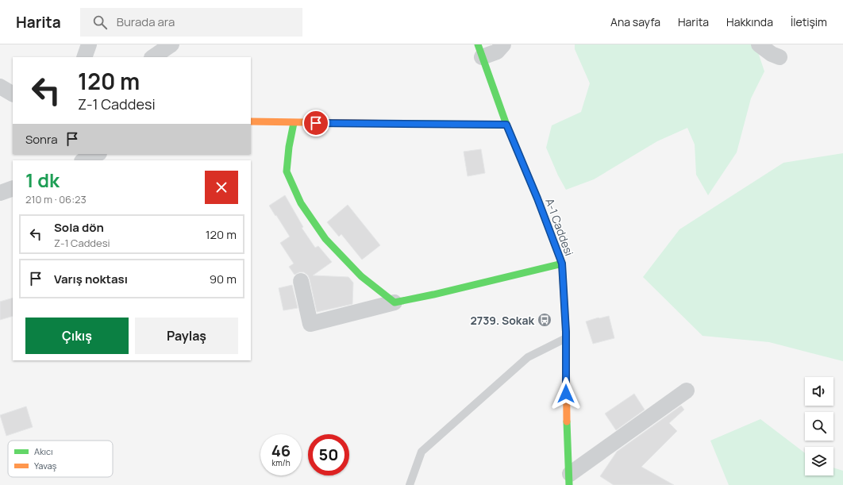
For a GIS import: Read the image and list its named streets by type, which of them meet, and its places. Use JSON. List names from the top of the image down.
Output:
{
  "streets": {
    "street": ["A-1 Caddesi"]
  },
  "places": {
    "bus stop": ["2739. Sokak"]
  },
  "legend": ["Akıcı", "Yavaş"],
  "page": {
    "header": "Harita",
    "search": "Burada ara",
    "nav": [
      "Ana sayfa",
      "Harita",
      "Hakkında",
      "İletişim"
    ],
    "turn": ["120 m", "Z-1 Caddesi"],
    "then": "Sonra",
    "heading": ["1 dk", "210 m · 06:23"],
    "list": [
      {
        "name": "Sola dön",
        "note": "Z-1 Caddesi",
        "value": "120 m"
      },
      {
        "name": "Varış noktası",
        "value": "90 m"
      }
    ],
    "buttons": ["Çıkış", "Paylaş"],
    "speed": "46 km/h",
    "limit": "50"
  }
}
